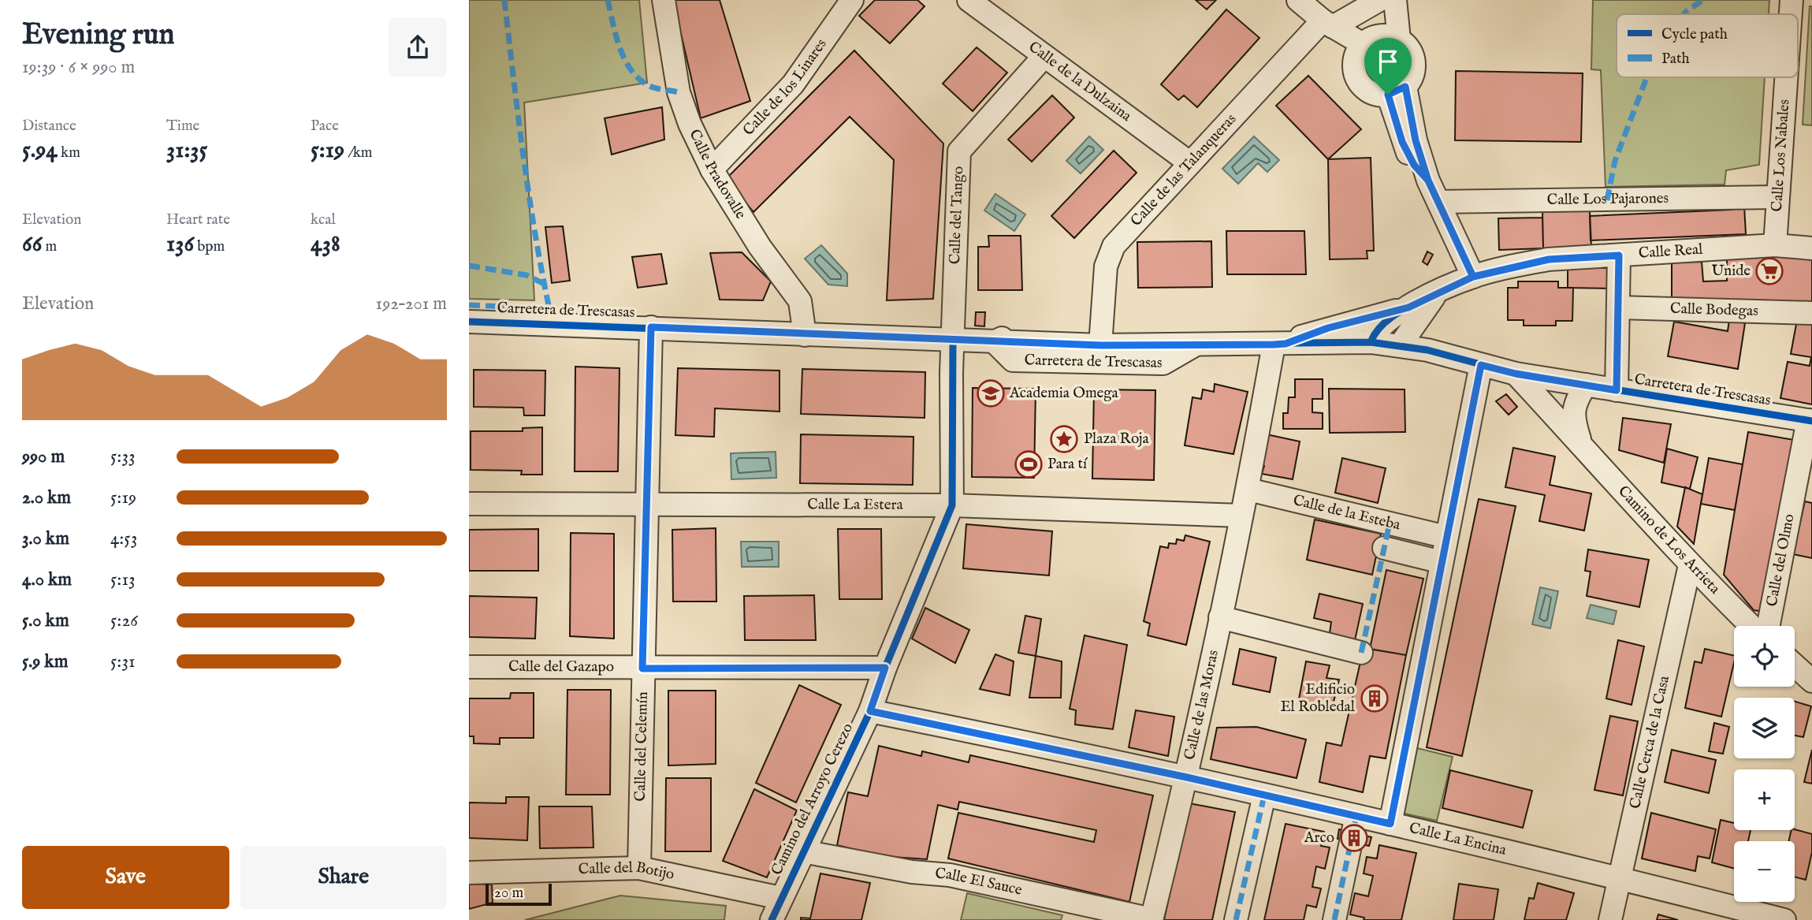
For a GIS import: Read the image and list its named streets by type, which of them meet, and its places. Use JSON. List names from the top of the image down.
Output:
{
  "streets": {
    "street": [
      "Calle de la Dulzaina",
      "Calle de los Linares",
      "Calle Los Nabales",
      "Calle de las Talanqueras",
      "Calle Pradovalle",
      "Calle Los Pajarones",
      "Calle del Tango",
      "Calle Real",
      "Carretera de Trescasas",
      "Calle Bodegas",
      "Calle La Estera",
      "Calle de la Esteba",
      "Camino de Los Arrieta",
      "Calle del Olmo",
      "Calle del Gazapo",
      "Calle de las Moras",
      "Calle Cerca de la Casa",
      "Calle del Celemín",
      "Camino del Arroyo Cerezo",
      "Calle La Encina",
      "Calle del Botijo",
      "Calle El Sauce"
    ]
  },
  "crossings": [
    ["Calle de la Dulzaina", "Calle de las Talanqueras"],
    ["Calle de la Dulzaina", "Calle del Tango"],
    ["Calle de los Linares", "Calle Pradovalle"],
    ["Calle Los Nabales", "Calle Los Pajarones"],
    ["Calle Los Nabales", "Calle Real"],
    ["Calle de las Talanqueras", "Carretera de Trescasas"],
    ["Calle Pradovalle", "Carretera de Trescasas"],
    ["Calle del Tango", "Carretera de Trescasas"],
    ["Calle del Tango", "Camino del Arroyo Cerezo"],
    ["Calle Real", "Carretera de Trescasas"],
    ["Calle Real", "Calle de las Moras"],
    ["Carretera de Trescasas", "Camino de Los Arrieta"],
    ["Carretera de Trescasas", "Calle del Olmo"],
    ["Carretera de Trescasas", "Calle de las Moras"],
    ["Carretera de Trescasas", "Calle del Celemín"],
    ["Carretera de Trescasas", "Camino del Arroyo Cerezo"],
    ["Calle La Estera", "Calle de las Moras"],
    ["Calle La Estera", "Calle del Celemín"],
    ["Calle La Estera", "Camino del Arroyo Cerezo"],
    ["Calle de la Esteba", "Calle de las Moras"],
    ["Camino de Los Arrieta", "Calle Cerca de la Casa"],
    ["Calle del Gazapo", "Calle del Celemín"],
    ["Calle del Gazapo", "Camino del Arroyo Cerezo"],
    ["Calle de las Moras", "Calle La Encina"],
    ["Calle de las Moras", "Calle El Sauce"],
    ["Calle Cerca de la Casa", "Calle La Encina"],
    ["Calle del Celemín", "Calle del Botijo"],
    ["Camino del Arroyo Cerezo", "Calle La Encina"],
    ["Camino del Arroyo Cerezo", "Calle del Botijo"],
    ["Camino del Arroyo Cerezo", "Calle El Sauce"]
  ],
  "places": {
    "supermarket": ["Unide"],
    "school or university": ["Academia Omega"],
    "place": ["Plaza Roja"],
    "sports": ["Para tí"],
    "building": ["Edificio El Robledal", "Arco"]
  },
  "legend": ["Cycle path", "Path"],
  "scale_bar": "20 m",
  "page": {
    "heading": ["Evening run", "19:39 · 6 × 990 m"],
    "stats": [
      ["Distance", "5.94 km"],
      ["Time", "31:35"],
      ["Pace", "5:19 /km"],
      ["Elevation", "66 m"],
      ["Heart rate", "136 bpm"],
      ["kcal", "438"]
    ],
    "chart": ["Elevation", "192–201 m"],
    "list": [
      {
        "name": "990 m",
        "note": "5:33"
      },
      {
        "name": "2.0 km",
        "note": "5:19"
      },
      {
        "name": "3.0 km",
        "note": "4:53"
      },
      {
        "name": "4.0 km",
        "note": "5:13"
      },
      {
        "name": "5.0 km",
        "note": "5:26"
      },
      {
        "name": "5.9 km",
        "note": "5:31"
      }
    ],
    "map_buttons": ["+", "−"],
    "buttons": ["Save", "Share"],
    "scale": "20 m"
  }
}
